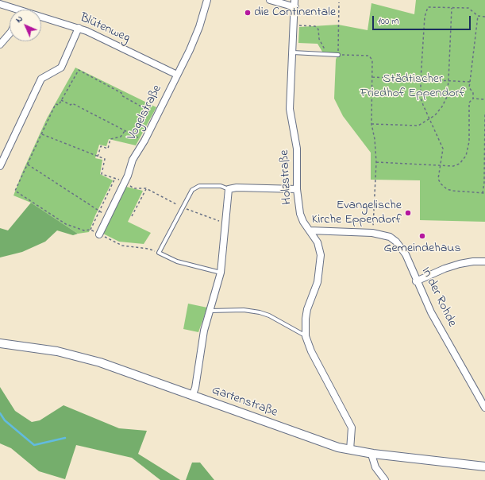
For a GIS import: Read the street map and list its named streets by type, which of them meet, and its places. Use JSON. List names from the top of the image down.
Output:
{
  "streets": {
    "street": [
      "Blütenweg",
      "Vogelstraße",
      "Holzstraße",
      "In der Rohde",
      "Gartenstraße"
    ]
  },
  "crossings": [
    ["Blütenweg", "Vogelstraße"],
    ["Holzstraße", "In der Rohde"],
    ["Holzstraße", "Gartenstraße"]
  ],
  "parks": ["Städtischer Friedhof Eppendorf"],
  "places": ["die Continentale", "Evangelische Kirche Eppendorf", "Gemeindehaus"],
  "scale_bar": "100 m",
  "north": "top left"
}
